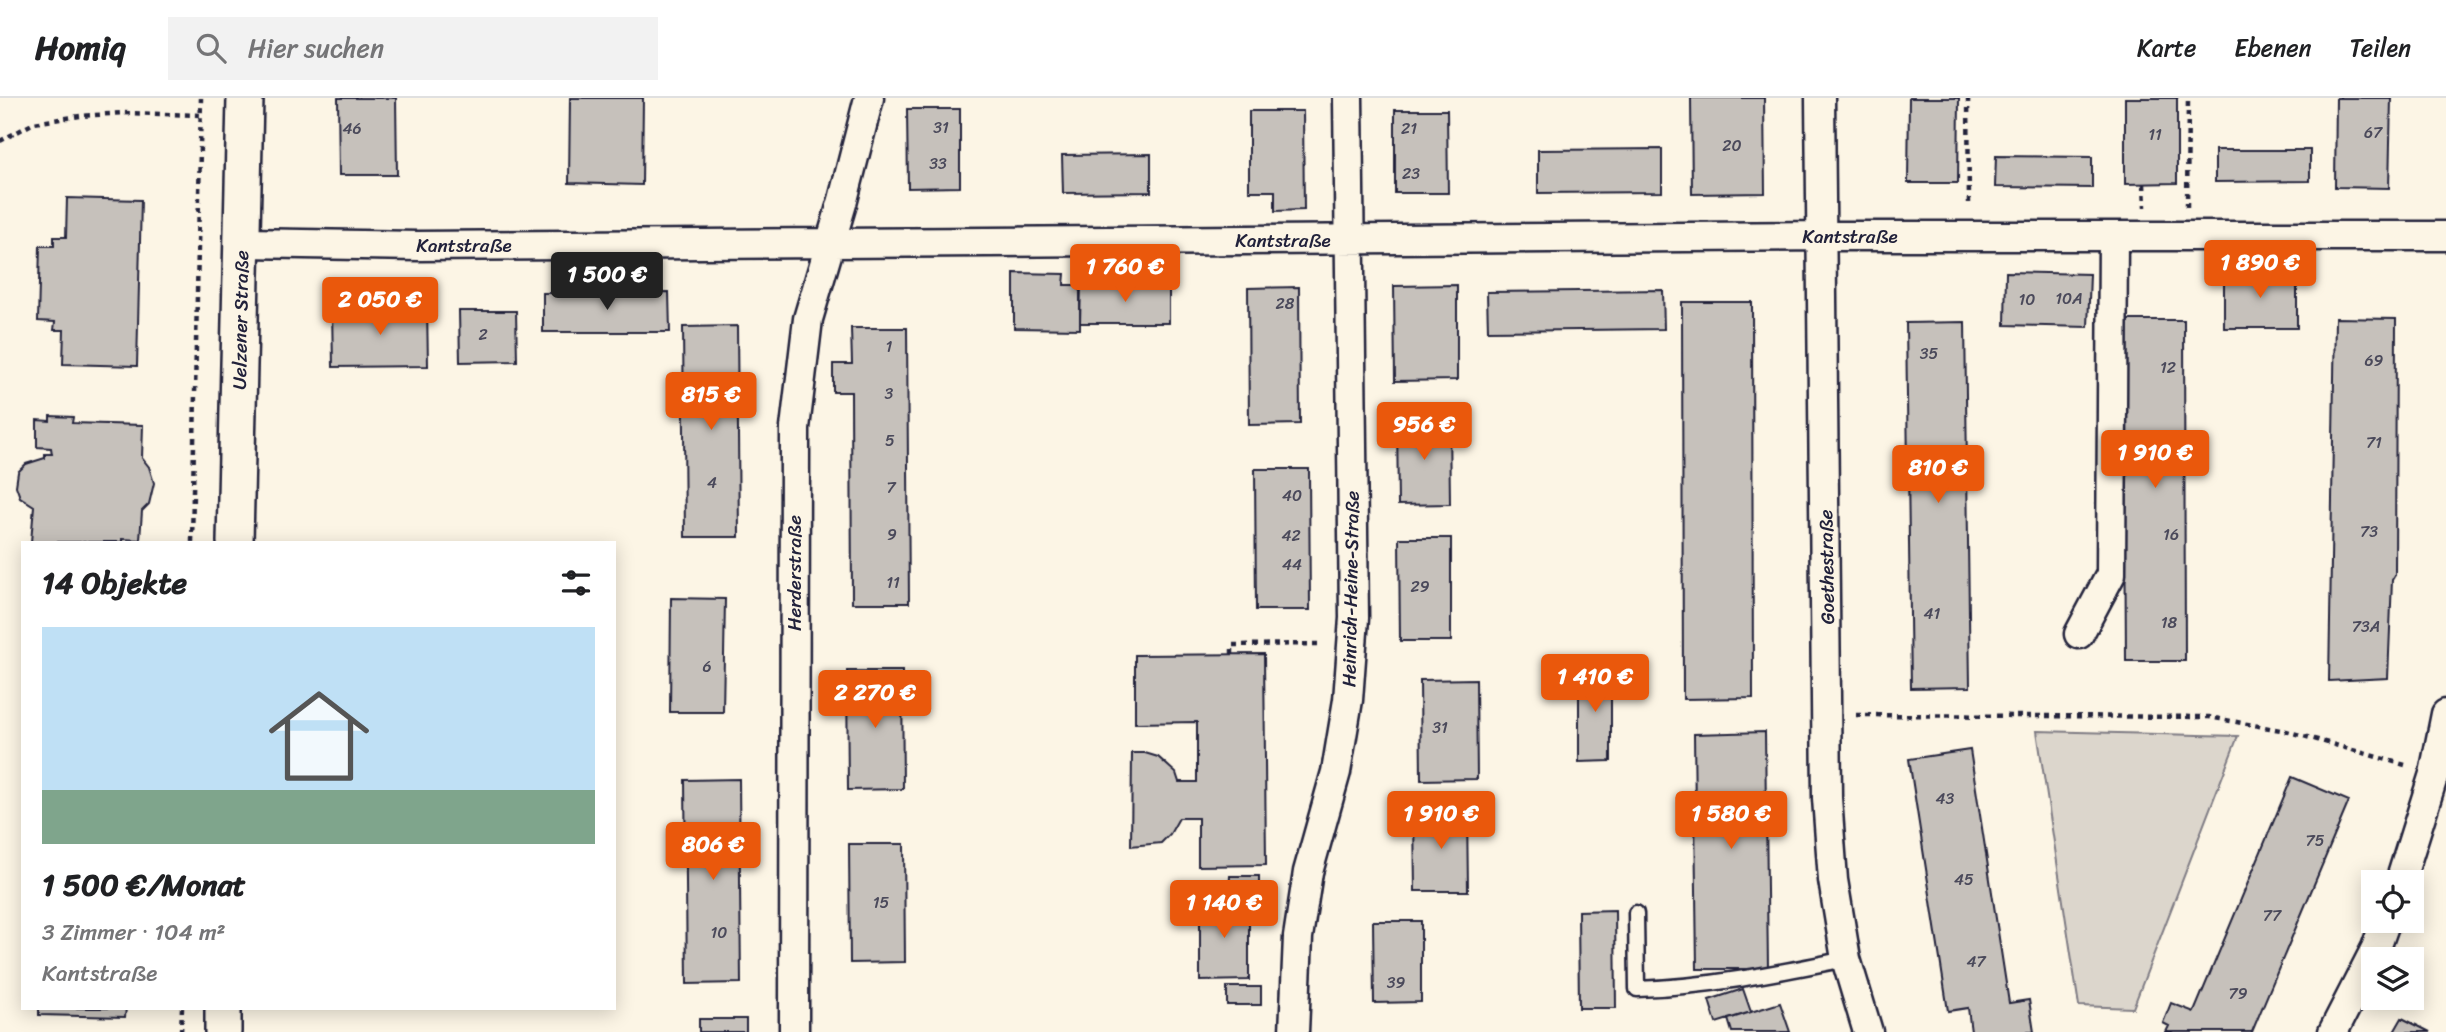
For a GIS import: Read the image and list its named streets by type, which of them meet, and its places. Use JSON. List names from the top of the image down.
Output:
{
  "streets": {
    "street": [
      "Kantstraße",
      "Uelzener Straße",
      "Goethestraße",
      "Herderstraße",
      "Heinrich-Heine-Straße"
    ]
  },
  "crossings": [
    ["Kantstraße", "Uelzener Straße"],
    ["Kantstraße", "Goethestraße"],
    ["Kantstraße", "Herderstraße"],
    ["Kantstraße", "Heinrich-Heine-Straße"]
  ],
  "house_numbers": [
    "31",
    "46",
    "21",
    "67",
    "11",
    "20",
    "33",
    "23",
    "10A",
    "10",
    "28",
    "2",
    "1",
    "35",
    "69",
    "12",
    "3",
    "5",
    "71",
    "4",
    "7",
    "40",
    "73",
    "9",
    "16",
    "42",
    "44",
    "11",
    "29",
    "41",
    "18",
    "73A",
    "6",
    "31",
    "43",
    "75",
    "45",
    "15",
    "77",
    "10",
    "47",
    "39",
    "79"
  ],
  "page": {
    "header": "Homiq",
    "search": "Hier suchen",
    "nav": ["Karte", "Ebenen", "Teilen"],
    "price": [
      "1 890 €",
      "1 760 €",
      "1 500 €",
      "2 050 €",
      "815 €",
      "956 €",
      "1 910 €",
      "810 €",
      "1 410 €",
      "2 270 €",
      "1 910 €",
      "1 580 €",
      "806 €",
      "1 140 €"
    ],
    "heading": "14 Objekte",
    "list": [
      {
        "name": "1 500 €/Monat",
        "note": "3 Zimmer · 104 m² · Kantstraße"
      }
    ]
  }
}
